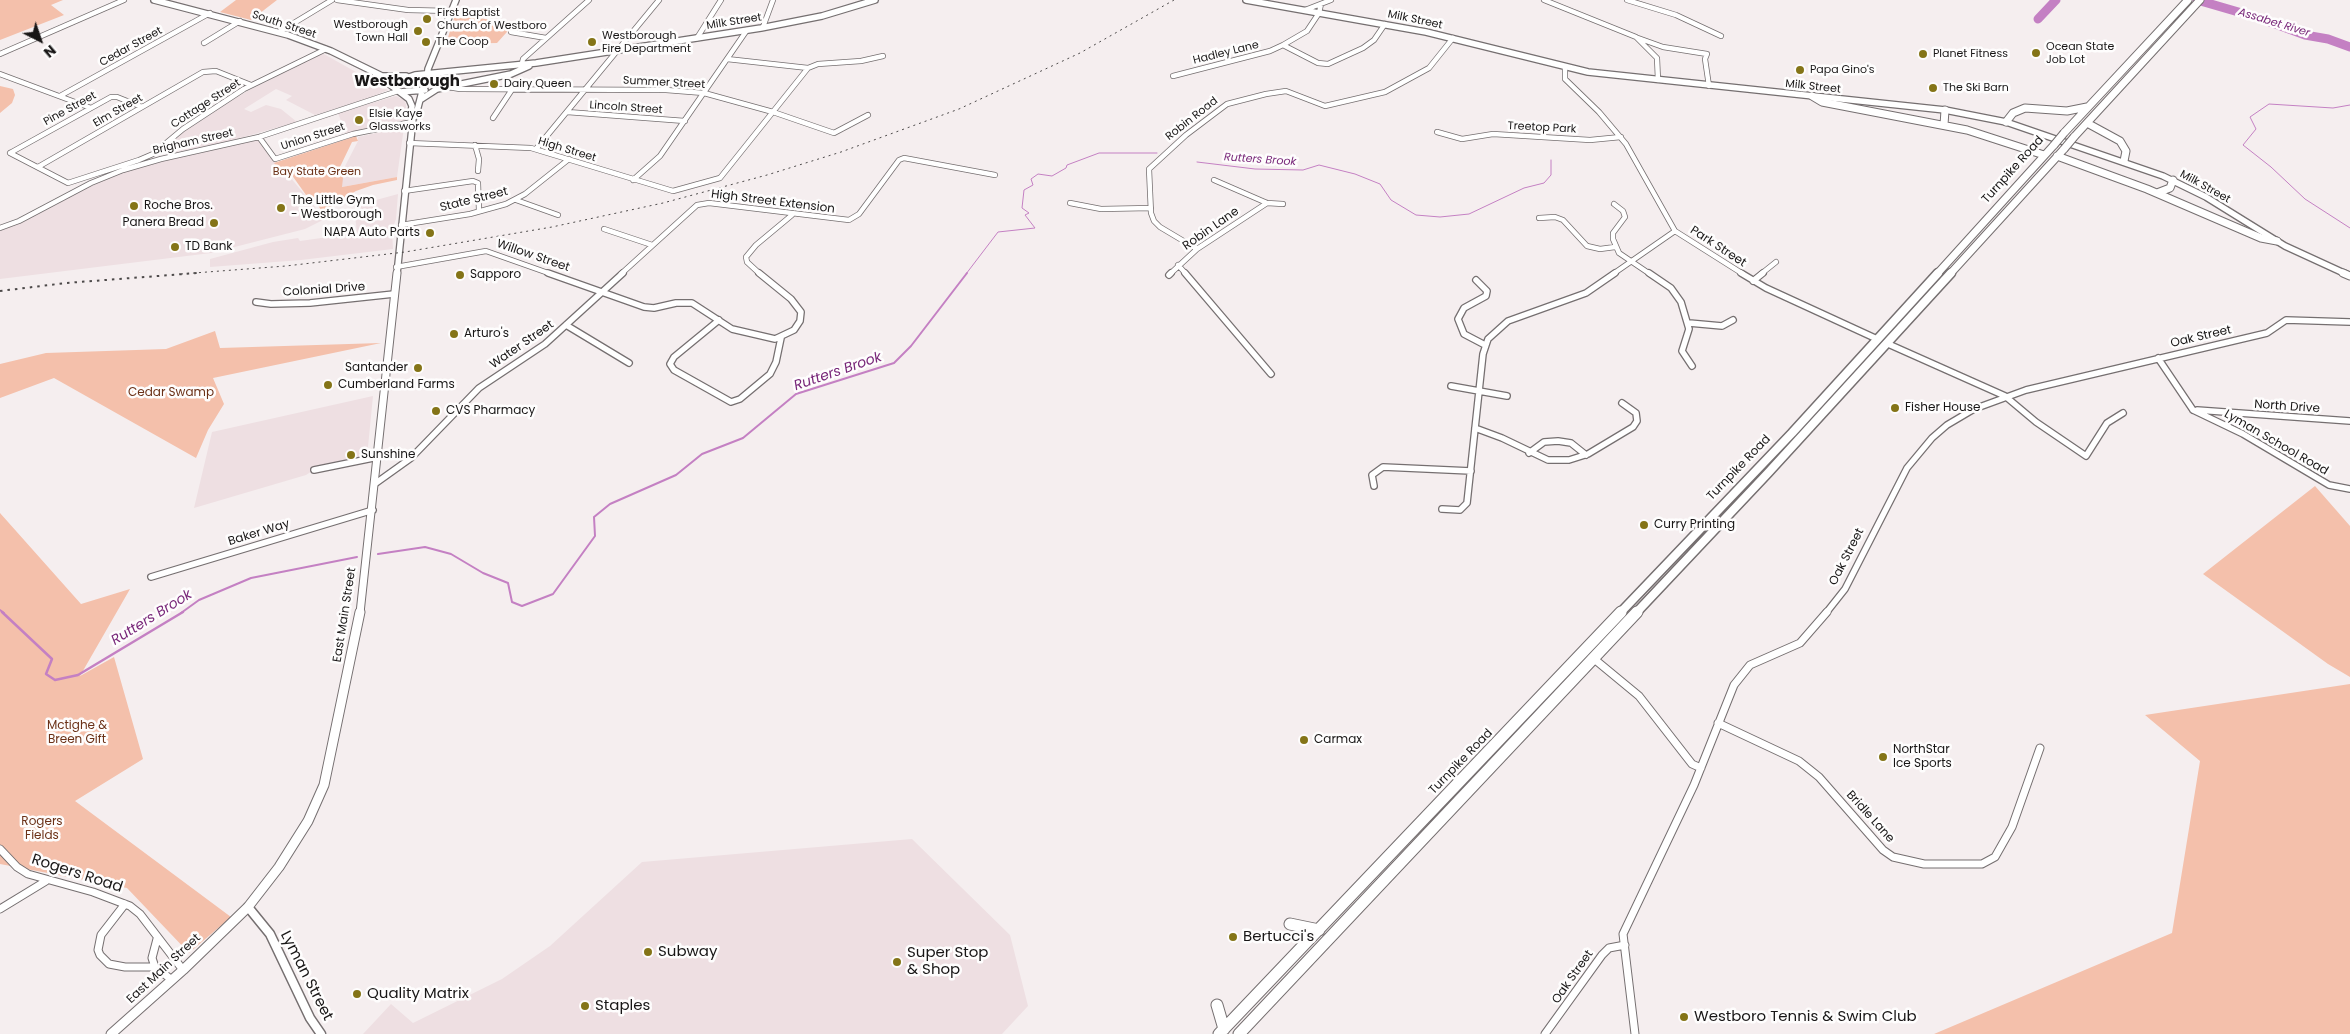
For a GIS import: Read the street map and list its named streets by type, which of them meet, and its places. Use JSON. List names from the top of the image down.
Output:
{
  "streets": {
    "highway": ["Turnpike Road"],
    "main road": ["Milk Street", "South Street", "East Main Street"],
    "street": [
      "Cedar Street",
      "Hadley Lane",
      "Summer Street",
      "Cottage Street",
      "Lincoln Street",
      "Pine Street",
      "Elm Street",
      "Robin Road",
      "Treetop Park",
      "Union Street",
      "Brigham Street",
      "High Street",
      "State Street",
      "High Street Extension",
      "Robin Lane",
      "Park Street",
      "Willow Street",
      "Colonial Drive",
      "Oak Street",
      "Water Street",
      "North Drive",
      "Lyman School Road",
      "Baker Way",
      "Bridle Lane",
      "Rogers Road",
      "Lyman Street"
    ]
  },
  "crossings": [
    ["Milk Street", "South Street"],
    ["Milk Street", "Hadley Lane"],
    ["Milk Street", "Summer Street"],
    ["Milk Street", "Robin Road"],
    ["Milk Street", "Park Street"],
    ["Milk Street", "East Main Street"],
    ["South Street", "Cedar Street"],
    ["South Street", "Cottage Street"],
    ["South Street", "Brigham Street"],
    ["South Street", "East Main Street"],
    ["Summer Street", "High Street"],
    ["Cottage Street", "Pine Street"],
    ["Cottage Street", "Elm Street"],
    ["Pine Street", "Elm Street"],
    ["Robin Road", "Robin Lane"],
    ["Treetop Park", "Park Street"],
    ["Union Street", "Brigham Street"],
    ["Union Street", "East Main Street"],
    ["High Street", "State Street"],
    ["High Street", "East Main Street"],
    ["Turnpike Road", "Park Street"],
    ["State Street", "East Main Street"],
    ["High Street Extension", "Water Street"],
    ["Park Street", "Oak Street"],
    ["Willow Street", "Water Street"],
    ["Willow Street", "East Main Street"],
    ["Colonial Drive", "East Main Street"],
    ["Oak Street", "Bridle Lane"],
    ["Water Street", "East Main Street"],
    ["North Drive", "Lyman School Road"],
    ["Baker Way", "East Main Street"],
    ["East Main Street", "Rogers Road"],
    ["East Main Street", "Lyman Street"]
  ],
  "districts": ["Westborough"],
  "water": ["Assabet River", "Rutters Brook"],
  "parks": [
    "Bay State Green",
    "Cedar Swamp",
    "Mctighe & Breen Gift",
    "Rogers Fields"
  ],
  "places": [
    "First Baptist Church of Westboro",
    "Westborough Town Hall",
    "The Coop",
    "Westborough Fire Department",
    "Ocean State Job Lot",
    "Planet Fitness",
    "Papa Gino's",
    "Dairy Queen",
    "The Ski Barn",
    "Elsie Kaye Glassworks",
    "Roche Bros.",
    "The Little Gym - Westborough",
    "Panera Bread",
    "NAPA Auto Parts",
    "TD Bank",
    "Sapporo",
    "Arturo's",
    "Santander",
    "Cumberland Farms",
    "Fisher House",
    "CVS Pharmacy",
    "Sunshine",
    "Curry Printing",
    "Carmax",
    "NorthStar Ice Sports",
    "Bertucci's",
    "Subway",
    "Super Stop & Shop",
    "Quality Matrix",
    "Staples",
    "Westboro Tennis & Swim Club"
  ],
  "north": "bottom right"
}
